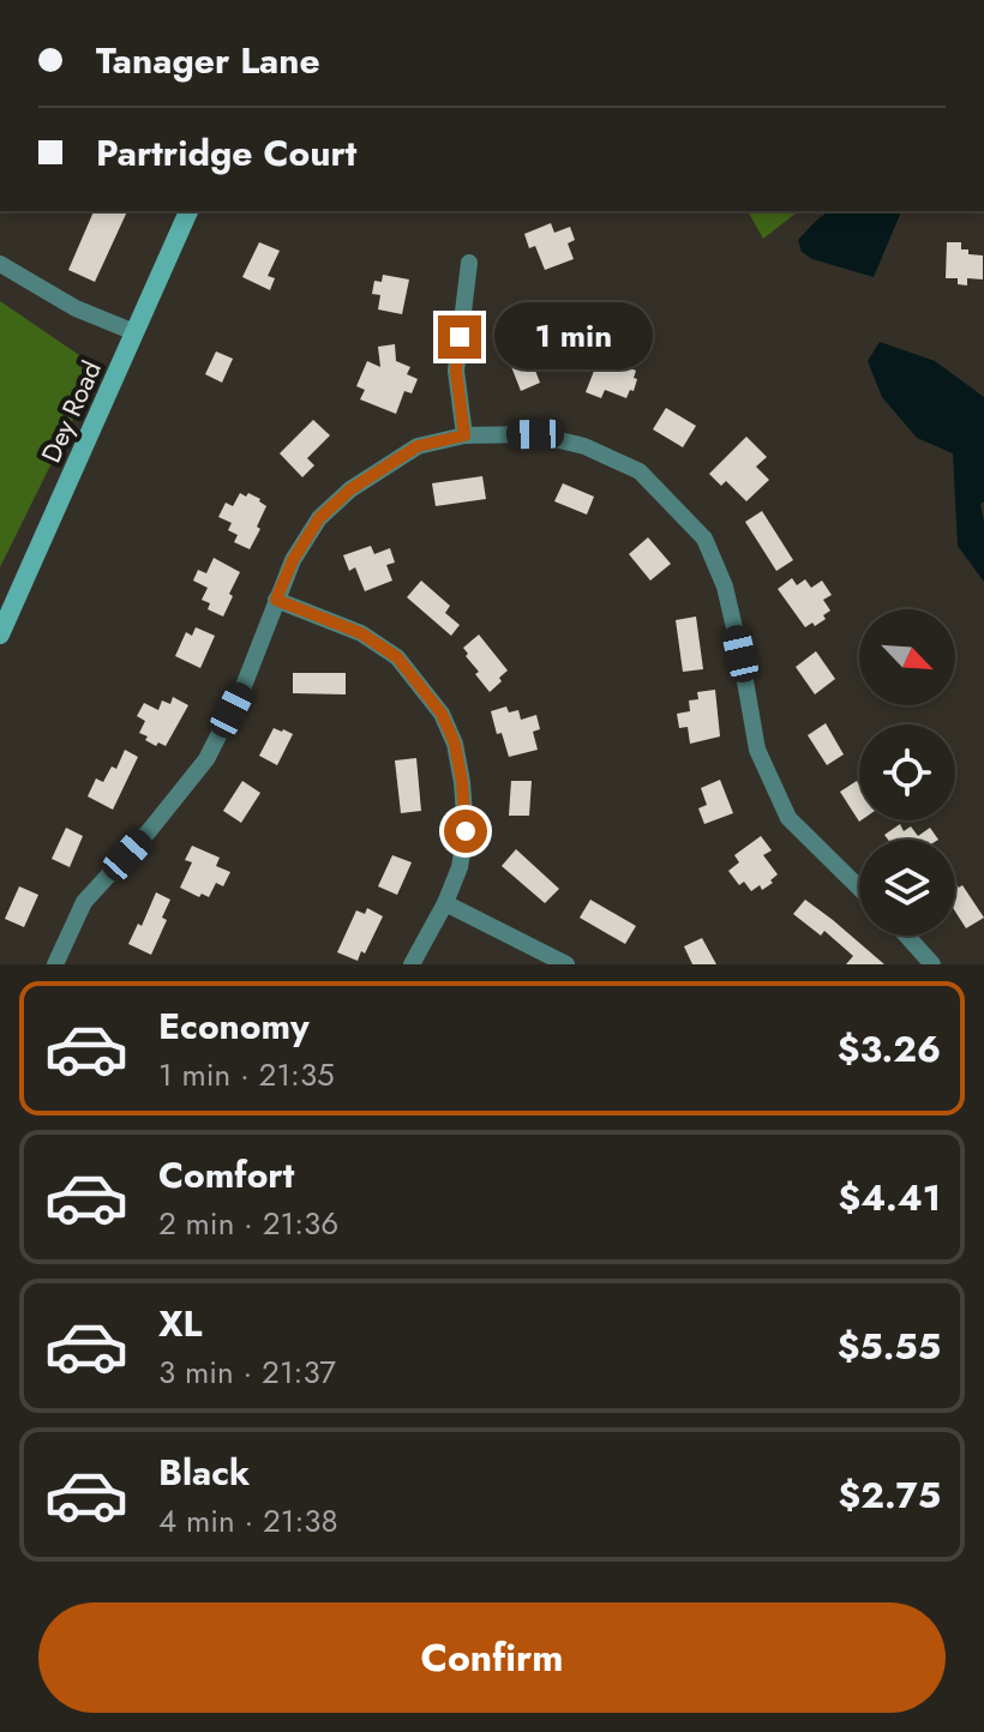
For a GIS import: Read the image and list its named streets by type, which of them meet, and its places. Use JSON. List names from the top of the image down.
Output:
{
  "streets": {
    "main road": ["Dey Road"]
  },
  "north": "bottom right",
  "page": {
    "banner": ["Tanager Lane", "Partridge Court"],
    "bubble": "1 min",
    "list": [
      {
        "name": "Economy",
        "note": "1 min · 21:35",
        "value": "$3.26"
      },
      {
        "name": "Comfort",
        "note": "2 min · 21:36",
        "value": "$4.41"
      },
      {
        "name": "XL",
        "note": "3 min · 21:37",
        "value": "$5.55"
      },
      {
        "name": "Black",
        "note": "4 min · 21:38",
        "value": "$2.75"
      }
    ],
    "buttons": "Confirm"
  }
}
